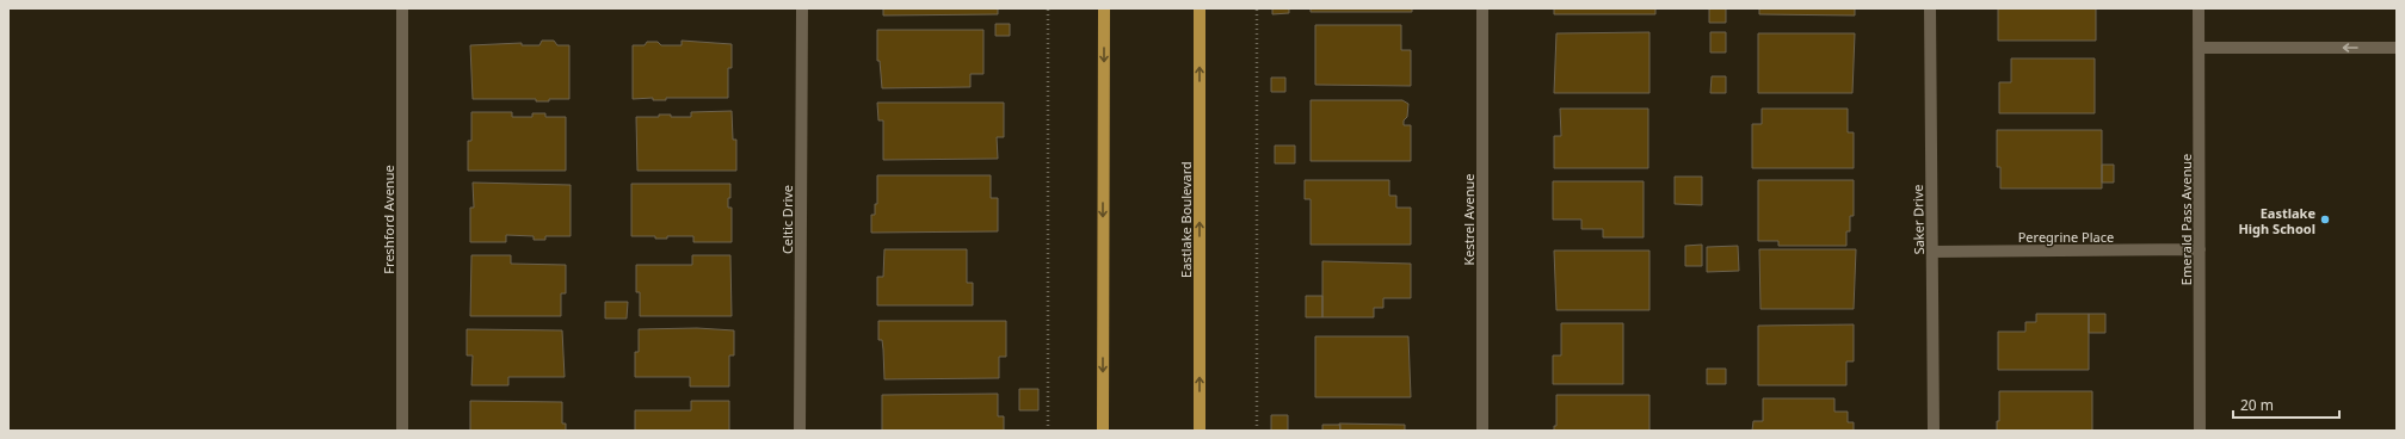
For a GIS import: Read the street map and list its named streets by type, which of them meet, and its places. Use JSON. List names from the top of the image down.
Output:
{
  "streets": {
    "main road": ["Eastlake Boulevard"],
    "street": [
      "Freshford Avenue",
      "Celtic Drive",
      "Kestrel Avenue",
      "Saker Drive",
      "Emerald Pass Avenue",
      "Peregrine Place"
    ]
  },
  "crossings": [
    ["Saker Drive", "Peregrine Place"],
    ["Emerald Pass Avenue", "Peregrine Place"]
  ],
  "places": ["Eastlake High School"],
  "scale_bar": "20 m"
}
